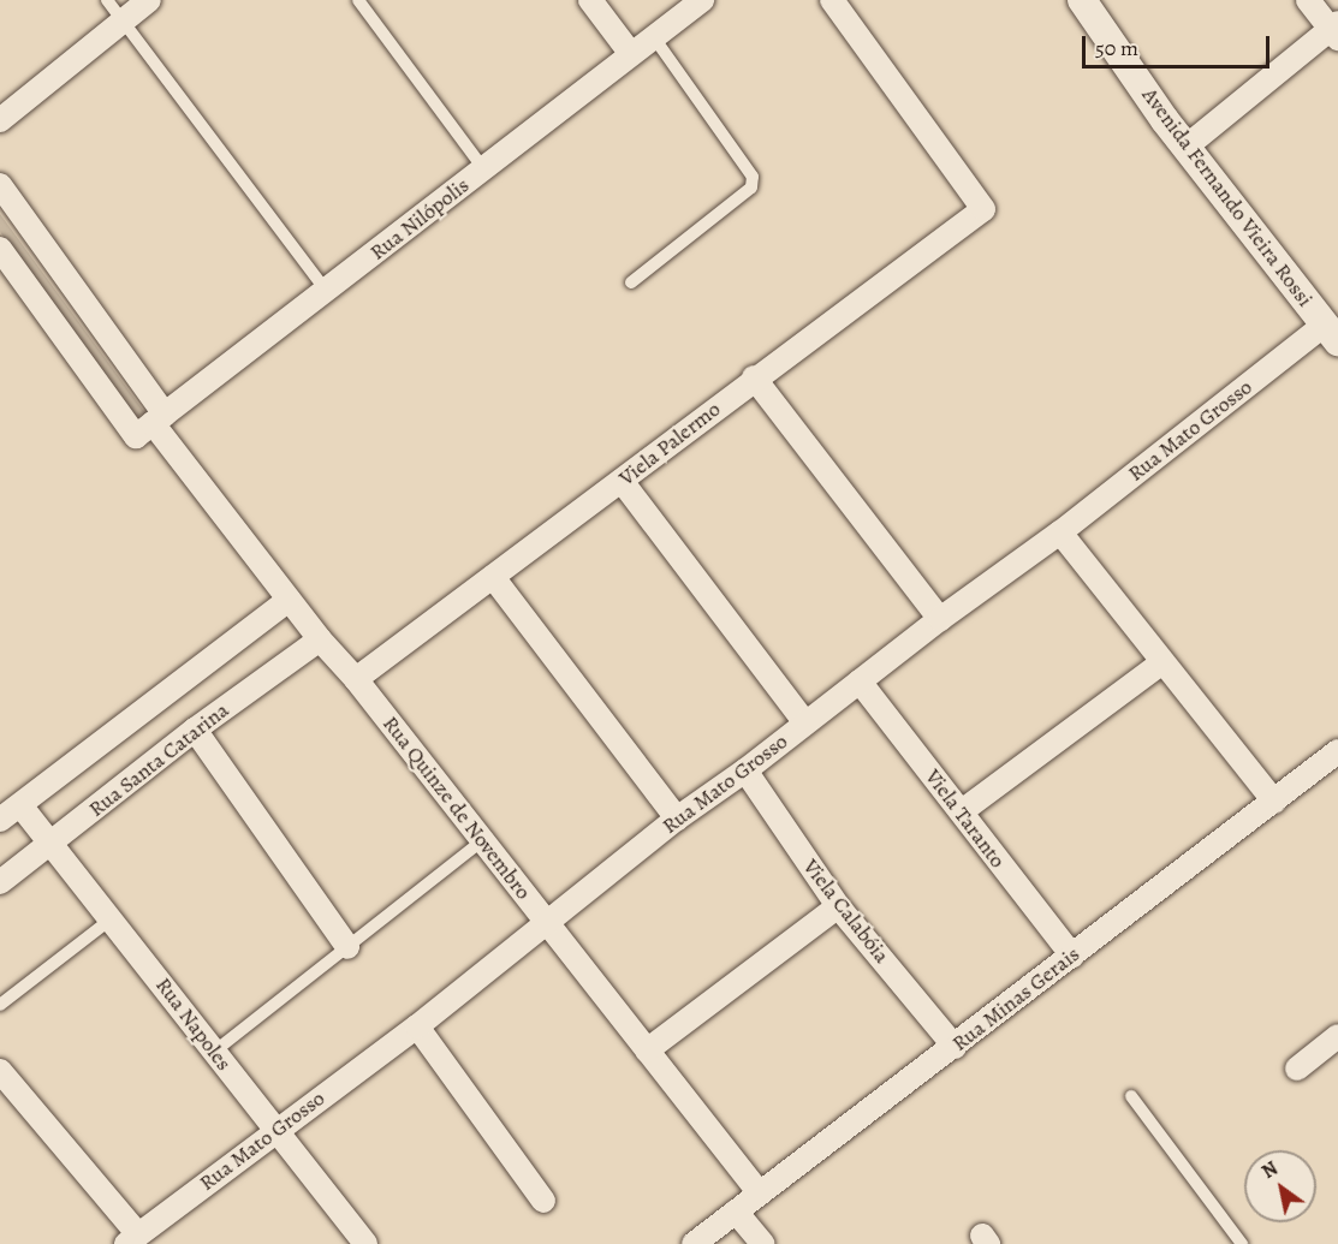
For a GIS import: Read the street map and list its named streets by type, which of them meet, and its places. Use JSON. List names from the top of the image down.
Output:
{
  "streets": {
    "street": [
      "Avenida Fernando Vieira Rossi",
      "Rua Nilópolis",
      "Rua Mato Grosso",
      "Viela Palermo",
      "Rua Santa Catarina",
      "Rua Quinze de Novembro",
      "Viela Taranto",
      "Viela Calabóia",
      "Rua Minas Gerais",
      "Rua Napoles"
    ]
  },
  "crossings": [
    ["Avenida Fernando Vieira Rossi", "Rua Mato Grosso"],
    ["Rua Nilópolis", "Rua Quinze de Novembro"],
    ["Rua Mato Grosso", "Rua Quinze de Novembro"],
    ["Rua Mato Grosso", "Viela Taranto"],
    ["Rua Mato Grosso", "Viela Calabóia"],
    ["Rua Mato Grosso", "Rua Napoles"],
    ["Viela Palermo", "Rua Quinze de Novembro"],
    ["Rua Santa Catarina", "Rua Quinze de Novembro"],
    ["Rua Santa Catarina", "Rua Napoles"],
    ["Rua Quinze de Novembro", "Rua Minas Gerais"],
    ["Viela Taranto", "Rua Minas Gerais"],
    ["Viela Calabóia", "Rua Minas Gerais"]
  ],
  "scale_bar": "50 m",
  "north": "top left"
}
